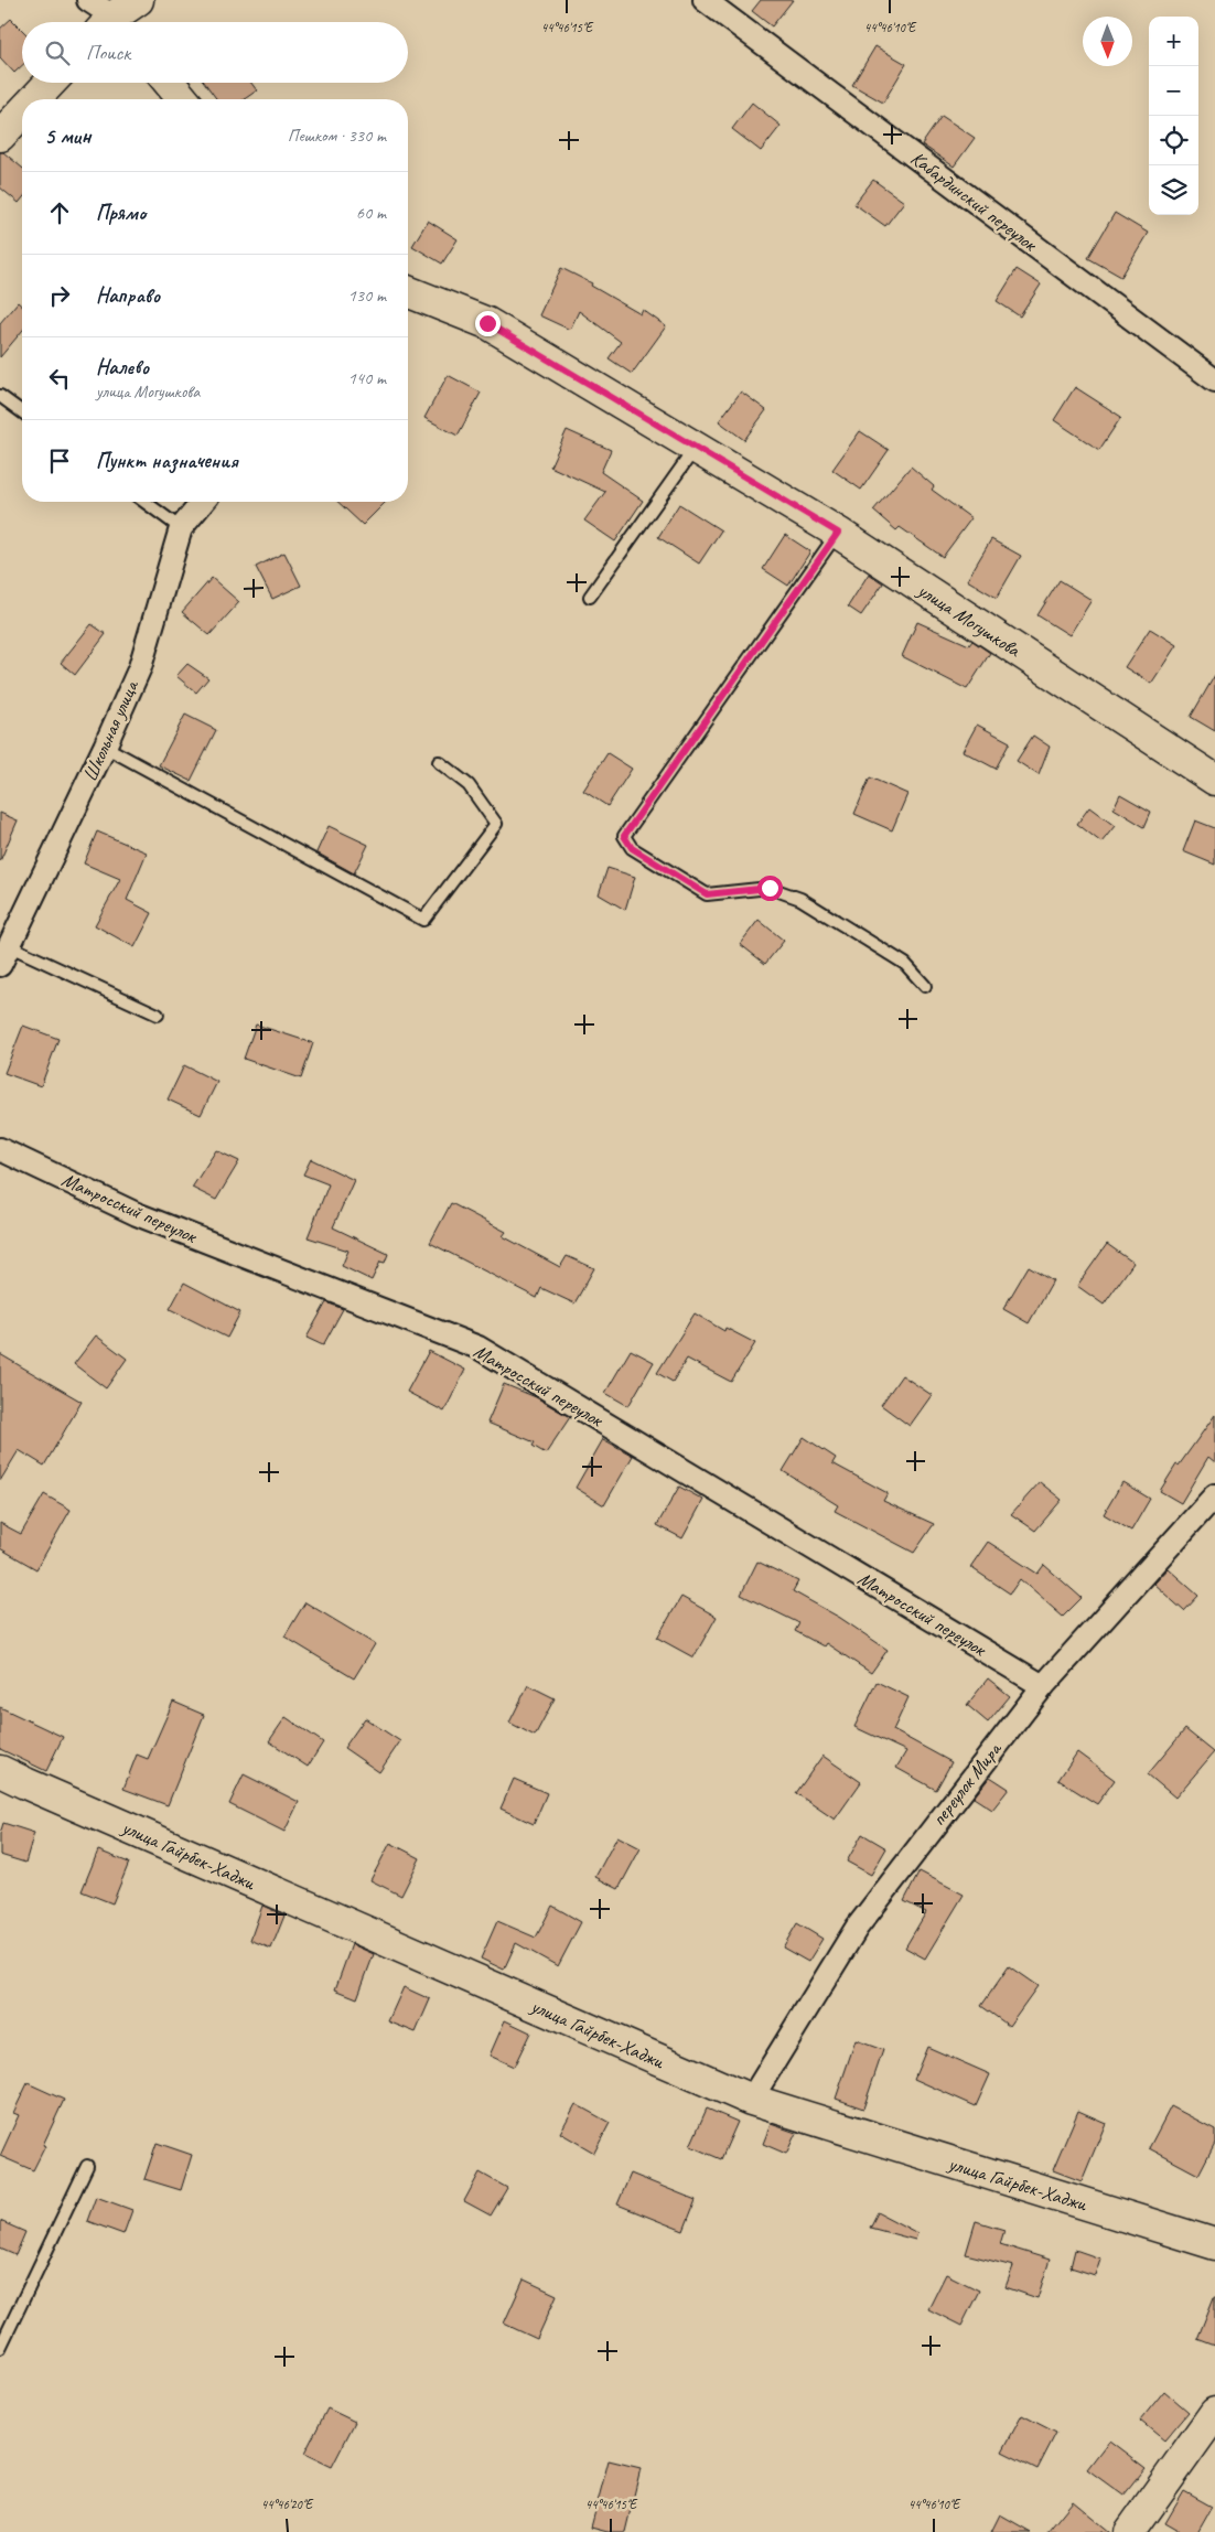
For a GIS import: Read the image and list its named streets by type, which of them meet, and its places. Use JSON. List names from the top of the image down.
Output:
{
  "streets": {
    "street": [
      "Кабардинский переулок",
      "улица Могушкова",
      "Школьная улица",
      "Матросский переулок",
      "переулок Мира",
      "улица Гайрбек-Хаджи"
    ]
  },
  "crossings": [
    ["Матросский переулок", "переулок Мира"],
    ["переулок Мира", "улица Гайрбек-Хаджи"]
  ],
  "north": "bottom",
  "page": {
    "map_buttons": ["+", "−"],
    "search": "Поиск",
    "heading": ["5 мин", "Пешком · 330 m"],
    "list": [
      ["Прямо", "60 m"],
      ["Направо", "130 m"],
      ["Налево", "улица Могушкова", "140 m"],
      "Пункт назначения"
    ]
  },
  "coordinates": ["44°46'15\"E", "44°46'10\"E", "44°46'20\"E"]
}
